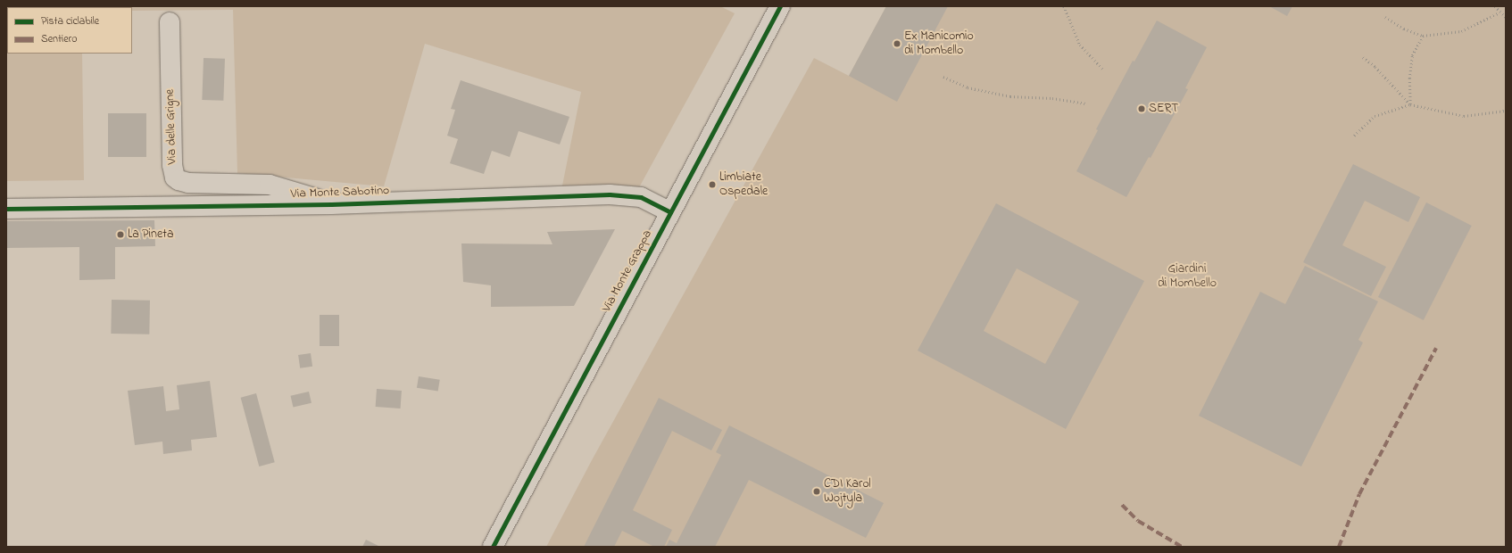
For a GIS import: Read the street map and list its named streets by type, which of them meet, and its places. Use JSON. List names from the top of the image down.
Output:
{
  "streets": {
    "street": ["Via delle Grigne", "Via Monte Sabotino", "Via Monte Grappa"]
  },
  "crossings": [
    ["Via delle Grigne", "Via Monte Sabotino"],
    ["Via Monte Sabotino", "Via Monte Grappa"]
  ],
  "parks": ["Giardini di Mombello"],
  "places": [
    "Ex Manicomio di Mombello",
    "SERT",
    "Limbiate Ospedale",
    "La Pineta",
    "CDI Karol Wojtyla"
  ],
  "legend": ["Pista ciclabile", "Sentiero"]
}
